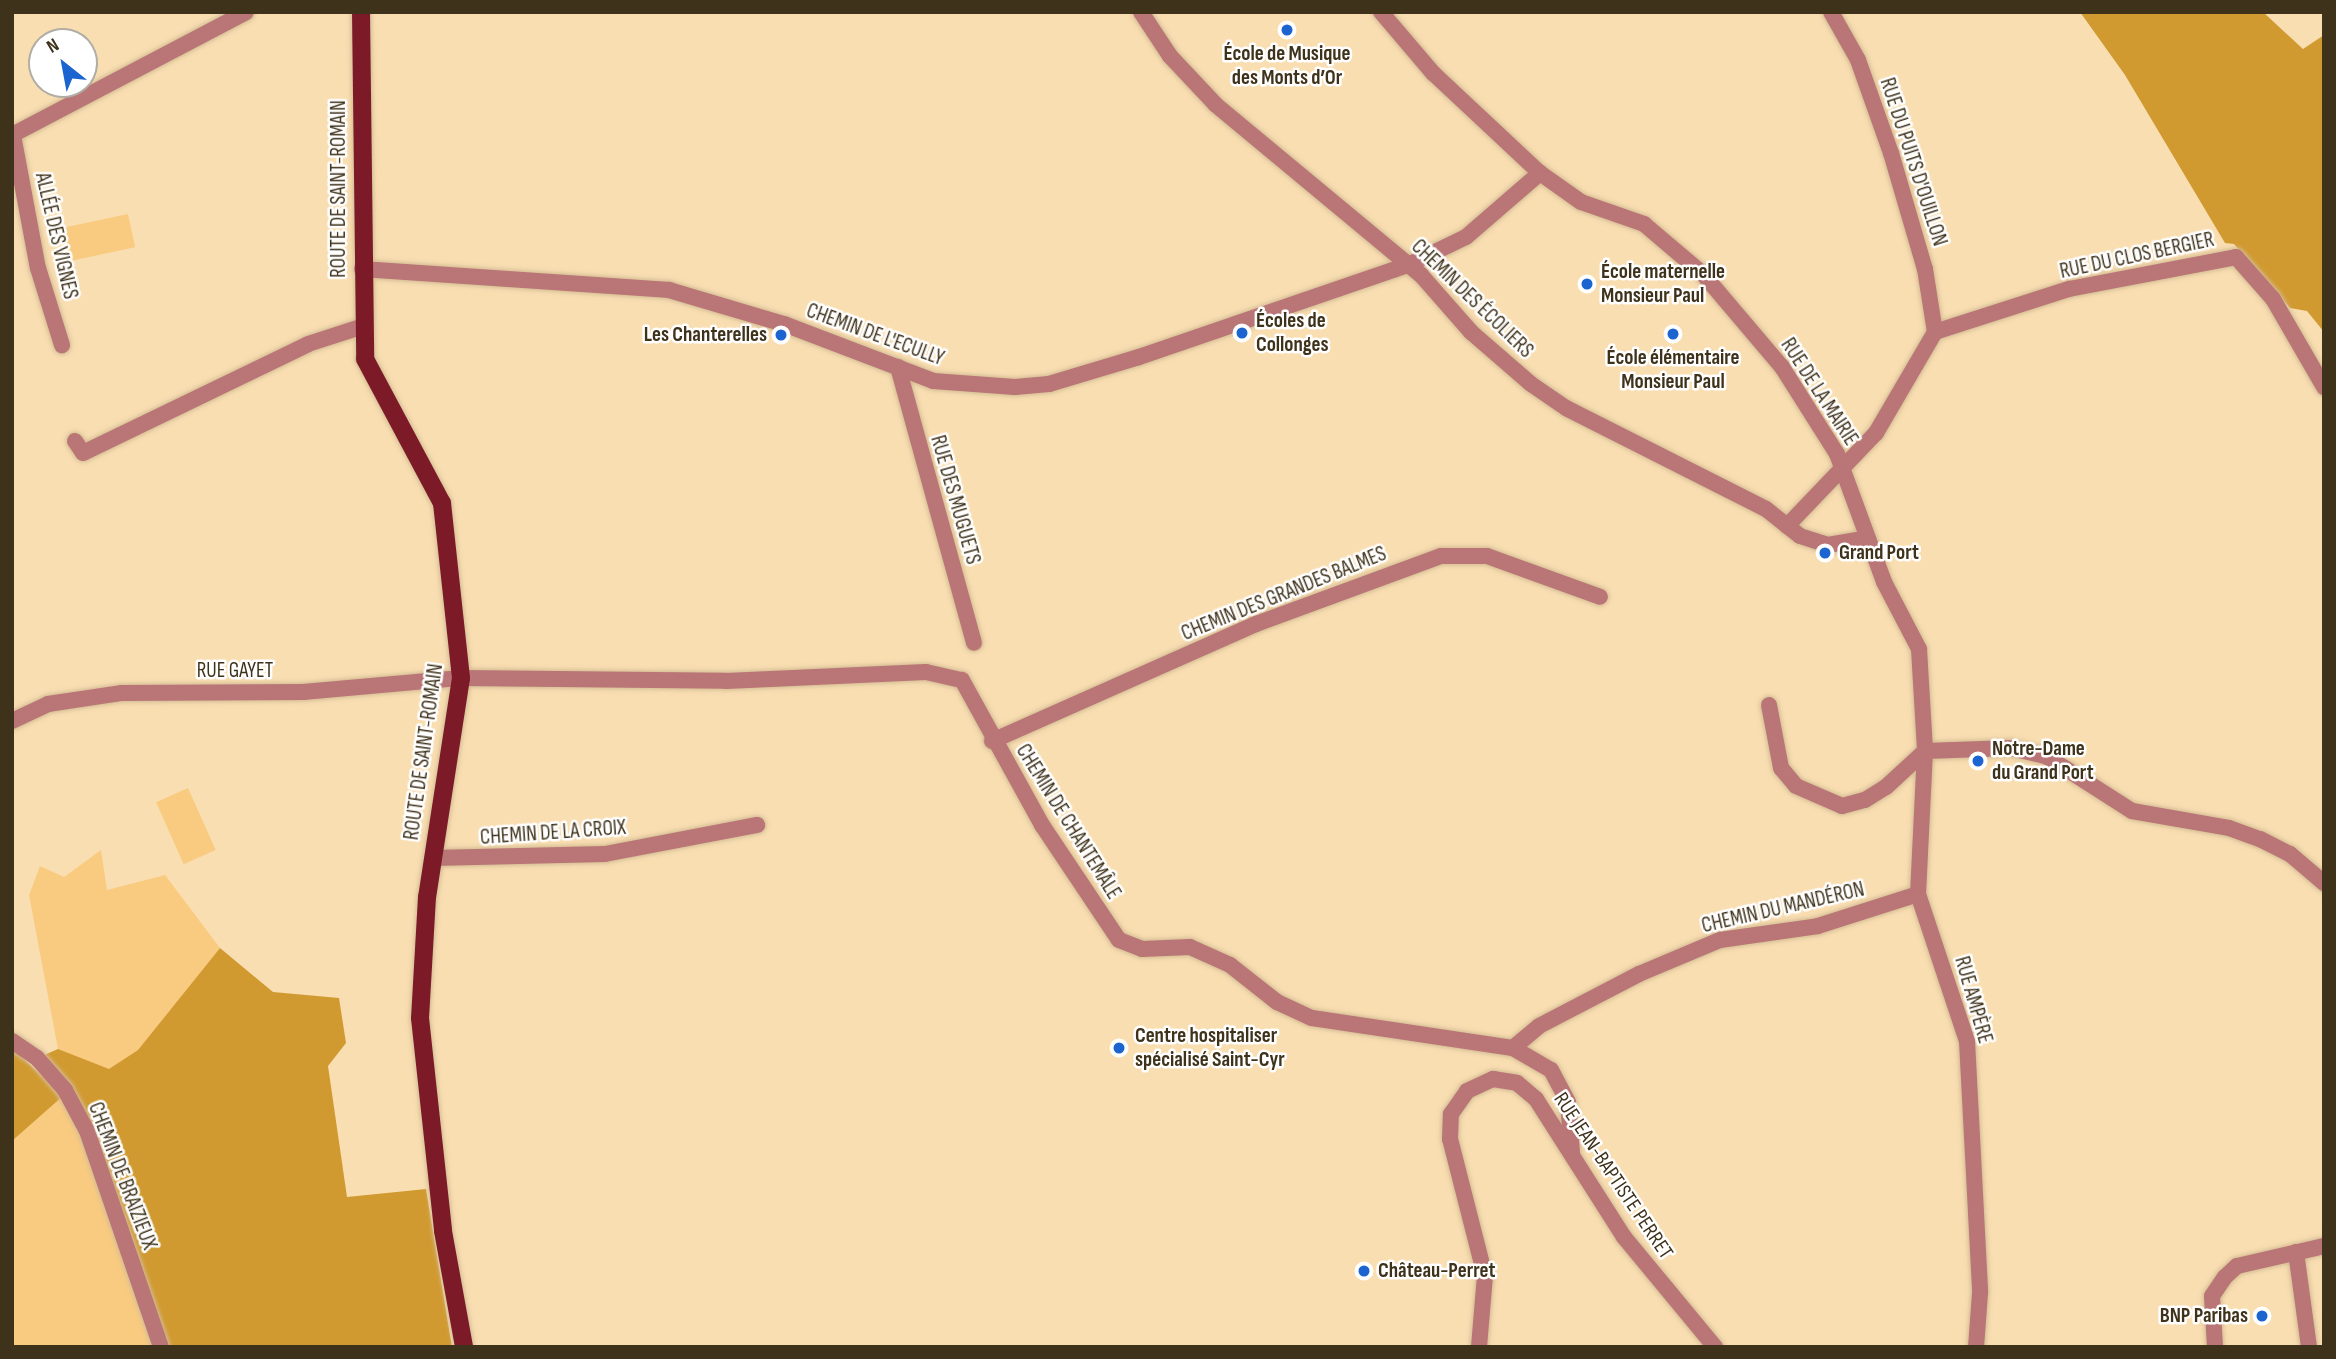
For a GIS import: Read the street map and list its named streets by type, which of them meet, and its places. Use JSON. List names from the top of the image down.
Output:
{
  "streets": {
    "main road": ["ROUTE DE SAINT-ROMAIN"],
    "street": [
      "RUE DU PUITS D'OUILLON",
      "ALLÉE DES VIGNES",
      "RUE DU CLOS BERGIER",
      "CHEMIN DES ÉCOLIERS",
      "CHEMIN DE L'ECULLY",
      "RUE DE LA MAIRIE",
      "RUE DES MUGUETS",
      "CHEMIN DES GRANDES BALMES",
      "RUE GAYET",
      "CHEMIN DE CHANTEMÂLE",
      "CHEMIN DE LA CROIX",
      "CHEMIN DU MANDÉRON",
      "RUE AMPÈRE",
      "CHEMIN DE BRAIZIEUX",
      "RUE JEAN-BAPTISTE PERRET"
    ]
  },
  "crossings": [
    ["RUE DU PUITS D'OUILLON", "RUE DU CLOS BERGIER"],
    ["ROUTE DE SAINT-ROMAIN", "CHEMIN DE L'ECULLY"],
    ["ROUTE DE SAINT-ROMAIN", "RUE GAYET"],
    ["ROUTE DE SAINT-ROMAIN", "CHEMIN DE CHANTEMÂLE"],
    ["ROUTE DE SAINT-ROMAIN", "CHEMIN DE LA CROIX"],
    ["CHEMIN DES ÉCOLIERS", "CHEMIN DE L'ECULLY"],
    ["CHEMIN DES ÉCOLIERS", "RUE DE LA MAIRIE"],
    ["CHEMIN DE L'ECULLY", "RUE DE LA MAIRIE"],
    ["CHEMIN DE L'ECULLY", "RUE DES MUGUETS"],
    ["RUE DE LA MAIRIE", "RUE AMPÈRE"],
    ["CHEMIN DES GRANDES BALMES", "CHEMIN DE CHANTEMÂLE"],
    ["RUE GAYET", "CHEMIN DE CHANTEMÂLE"],
    ["CHEMIN DE CHANTEMÂLE", "CHEMIN DU MANDÉRON"],
    ["CHEMIN DE CHANTEMÂLE", "RUE JEAN-BAPTISTE PERRET"],
    ["CHEMIN DU MANDÉRON", "RUE AMPÈRE"]
  ],
  "places": [
    "École de Musique des Monts d’Or",
    "École maternelle Monsieur Paul",
    "Écoles de Collonges",
    "École élémentaire Monsieur Paul",
    "Les Chanterelles",
    "Grand Port",
    "Notre-Dame du Grand Port",
    "Centre hospitaliser spécialisé Saint-Cyr",
    "Château-Perret",
    "BNP Paribas"
  ],
  "north": "top left"
}
